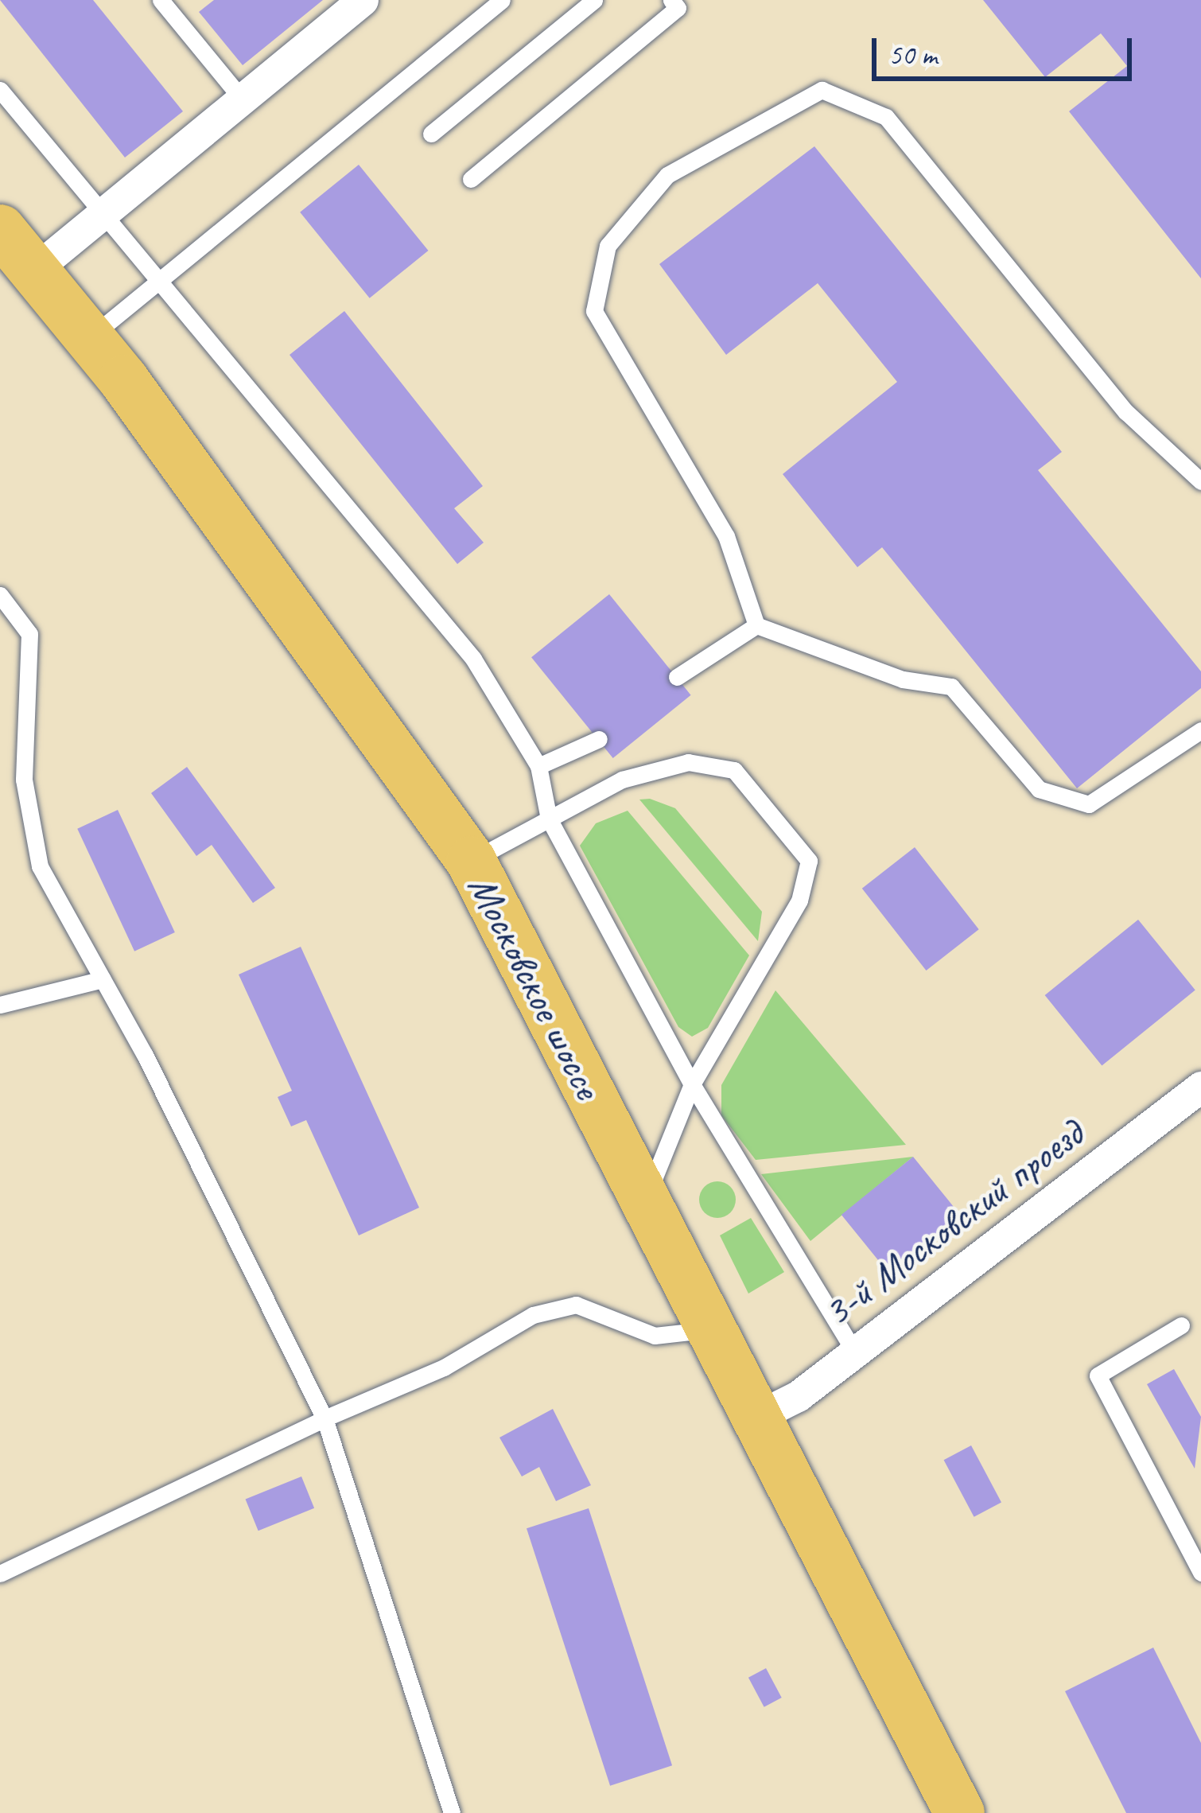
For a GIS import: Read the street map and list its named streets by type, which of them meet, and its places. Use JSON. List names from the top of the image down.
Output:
{
  "streets": {
    "main road": ["Московское шоссе"],
    "street": ["3-й Московский проезд"]
  },
  "crossings": [
    ["Московское шоссе", "3-й Московский проезд"]
  ],
  "scale_bar": "50 m"
}
